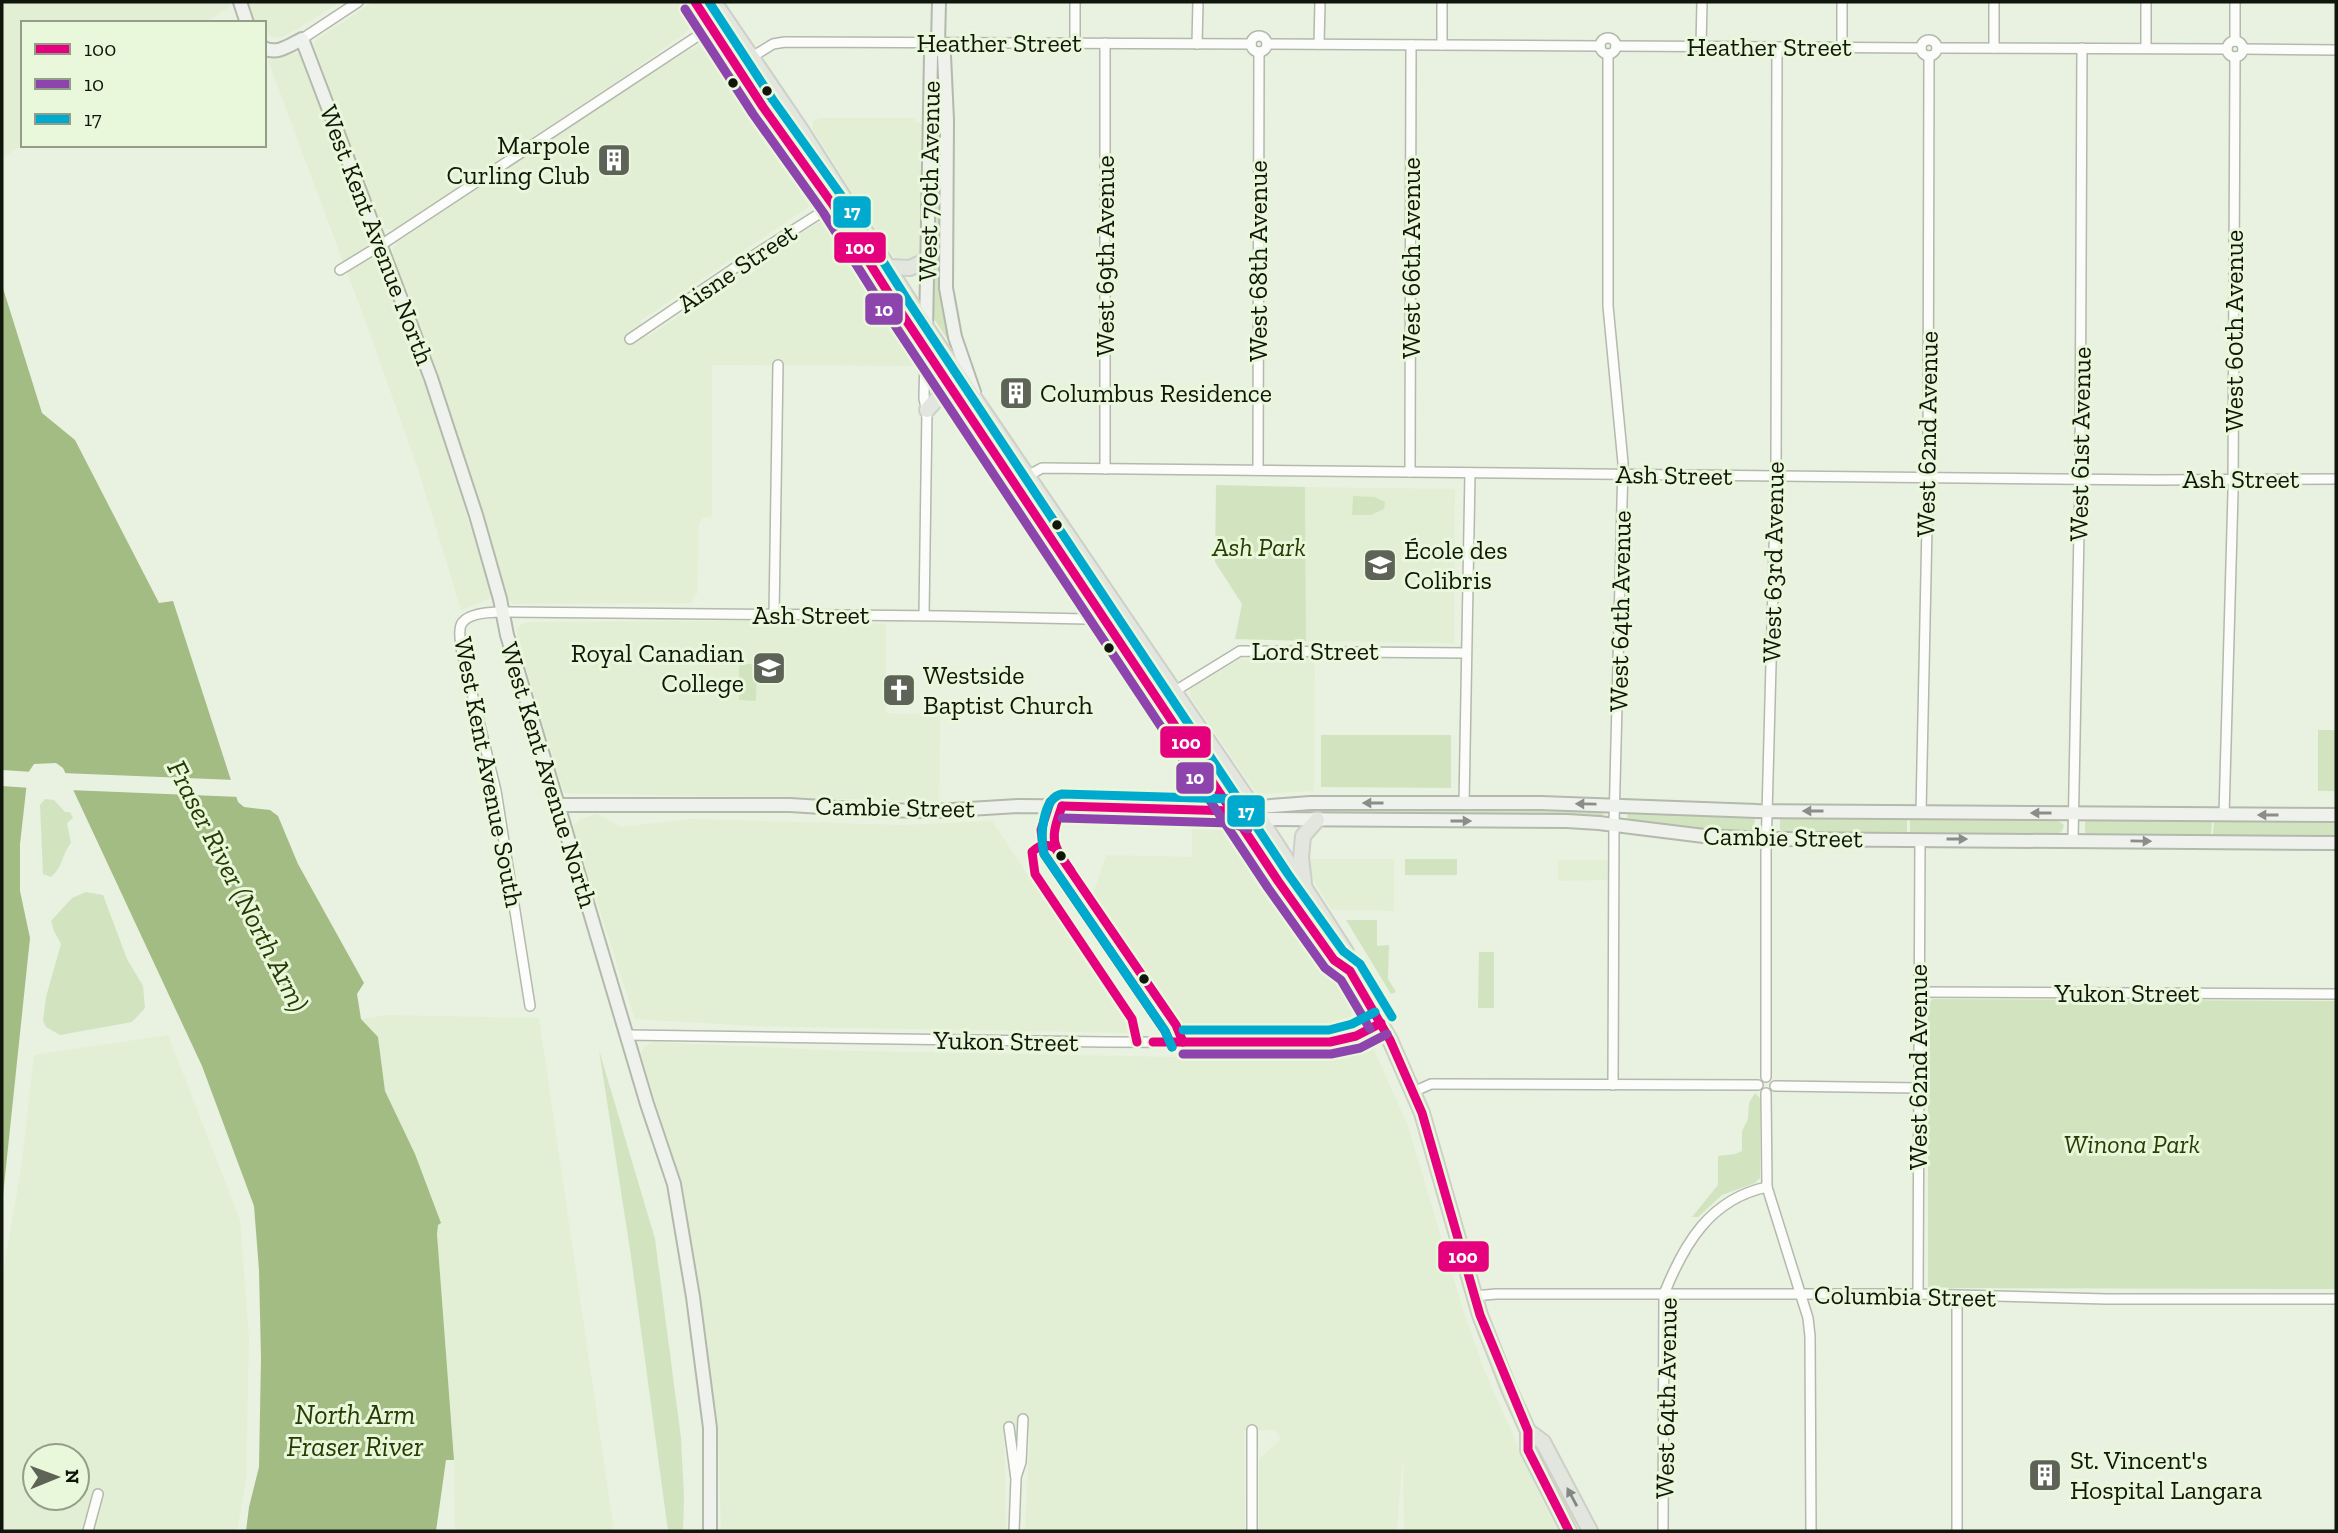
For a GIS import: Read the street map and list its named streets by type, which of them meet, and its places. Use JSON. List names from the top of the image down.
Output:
{
  "streets": {
    "main road": ["West 70th Avenue", "West Kent Avenue North", "Cambie Street"],
    "street": [
      "Heather Street",
      "West 69th Avenue",
      "West 66th Avenue",
      "West 68th Avenue",
      "Aisne Street",
      "West 60th Avenue",
      "West 62nd Avenue",
      "West 61st Avenue",
      "Ash Street",
      "West 63rd Avenue",
      "West 64th Avenue",
      "Lord Street",
      "West Kent Avenue South",
      "Yukon Street",
      "Columbia Street"
    ]
  },
  "crossings": [
    ["Heather Street", "West 70th Avenue"],
    ["Heather Street", "West 69th Avenue"],
    ["Heather Street", "West 68th Avenue"],
    ["Heather Street", "West 62nd Avenue"],
    ["Heather Street", "West 63rd Avenue"],
    ["Heather Street", "West 64th Avenue"],
    ["West 70th Avenue", "Ash Street"],
    ["West Kent Avenue North", "Ash Street"],
    ["West Kent Avenue North", "West Kent Avenue South"],
    ["West Kent Avenue North", "Cambie Street"],
    ["West Kent Avenue North", "Yukon Street"],
    ["West 69th Avenue", "Ash Street"],
    ["West 66th Avenue", "Ash Street"],
    ["West 68th Avenue", "Ash Street"],
    ["West 60th Avenue", "Ash Street"],
    ["West 60th Avenue", "Cambie Street"],
    ["West 62nd Avenue", "Ash Street"],
    ["West 62nd Avenue", "Cambie Street"],
    ["West 62nd Avenue", "Yukon Street"],
    ["West 62nd Avenue", "Columbia Street"],
    ["West 61st Avenue", "Ash Street"],
    ["West 61st Avenue", "Cambie Street"],
    ["Ash Street", "West 63rd Avenue"],
    ["Ash Street", "West 64th Avenue"],
    ["Ash Street", "West Kent Avenue South"],
    ["West 63rd Avenue", "Cambie Street"],
    ["West 64th Avenue", "Cambie Street"],
    ["West 64th Avenue", "Columbia Street"]
  ],
  "water": ["Fraser River (North Arm)", "North Arm Fraser River"],
  "parks": ["Ash Park", "Winona Park"],
  "places": {
    "building": ["Marpole Curling Club", "Columbus Residence", "St. Vincent's Hospital Langara"],
    "school or university": ["École des Colibris", "Royal Canadian College"],
    "church": ["Westside Baptist Church"]
  },
  "lines": ["transit line 100", "transit line 17", "transit line 10"],
  "legend": ["100", "10", "17"],
  "north": "right"
}
